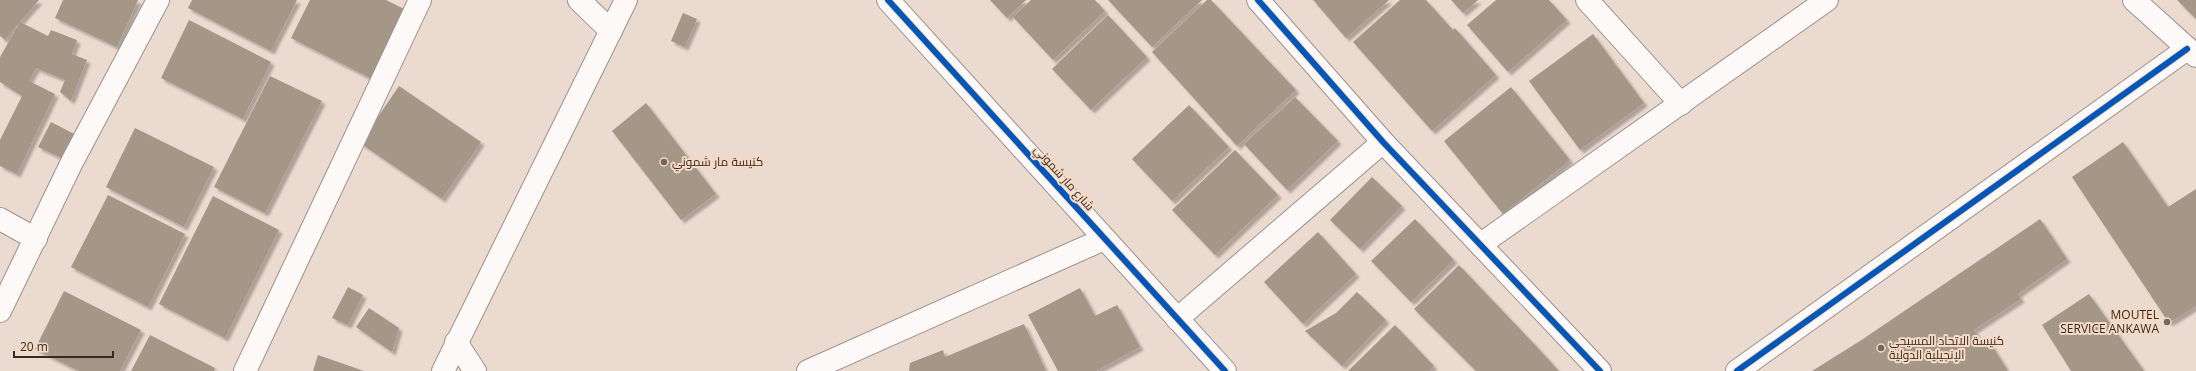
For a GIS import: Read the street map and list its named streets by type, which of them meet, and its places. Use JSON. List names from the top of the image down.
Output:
{
  "streets": {
    "street": ["شارع مار شموني"]
  },
  "places": ["كنيسة مار شموني", "MOUTEL SERVICE ANKAWA", "كنيسة الاتحاد المسيحي الإنجيلية الدولية"],
  "scale_bar": "20 m"
}
